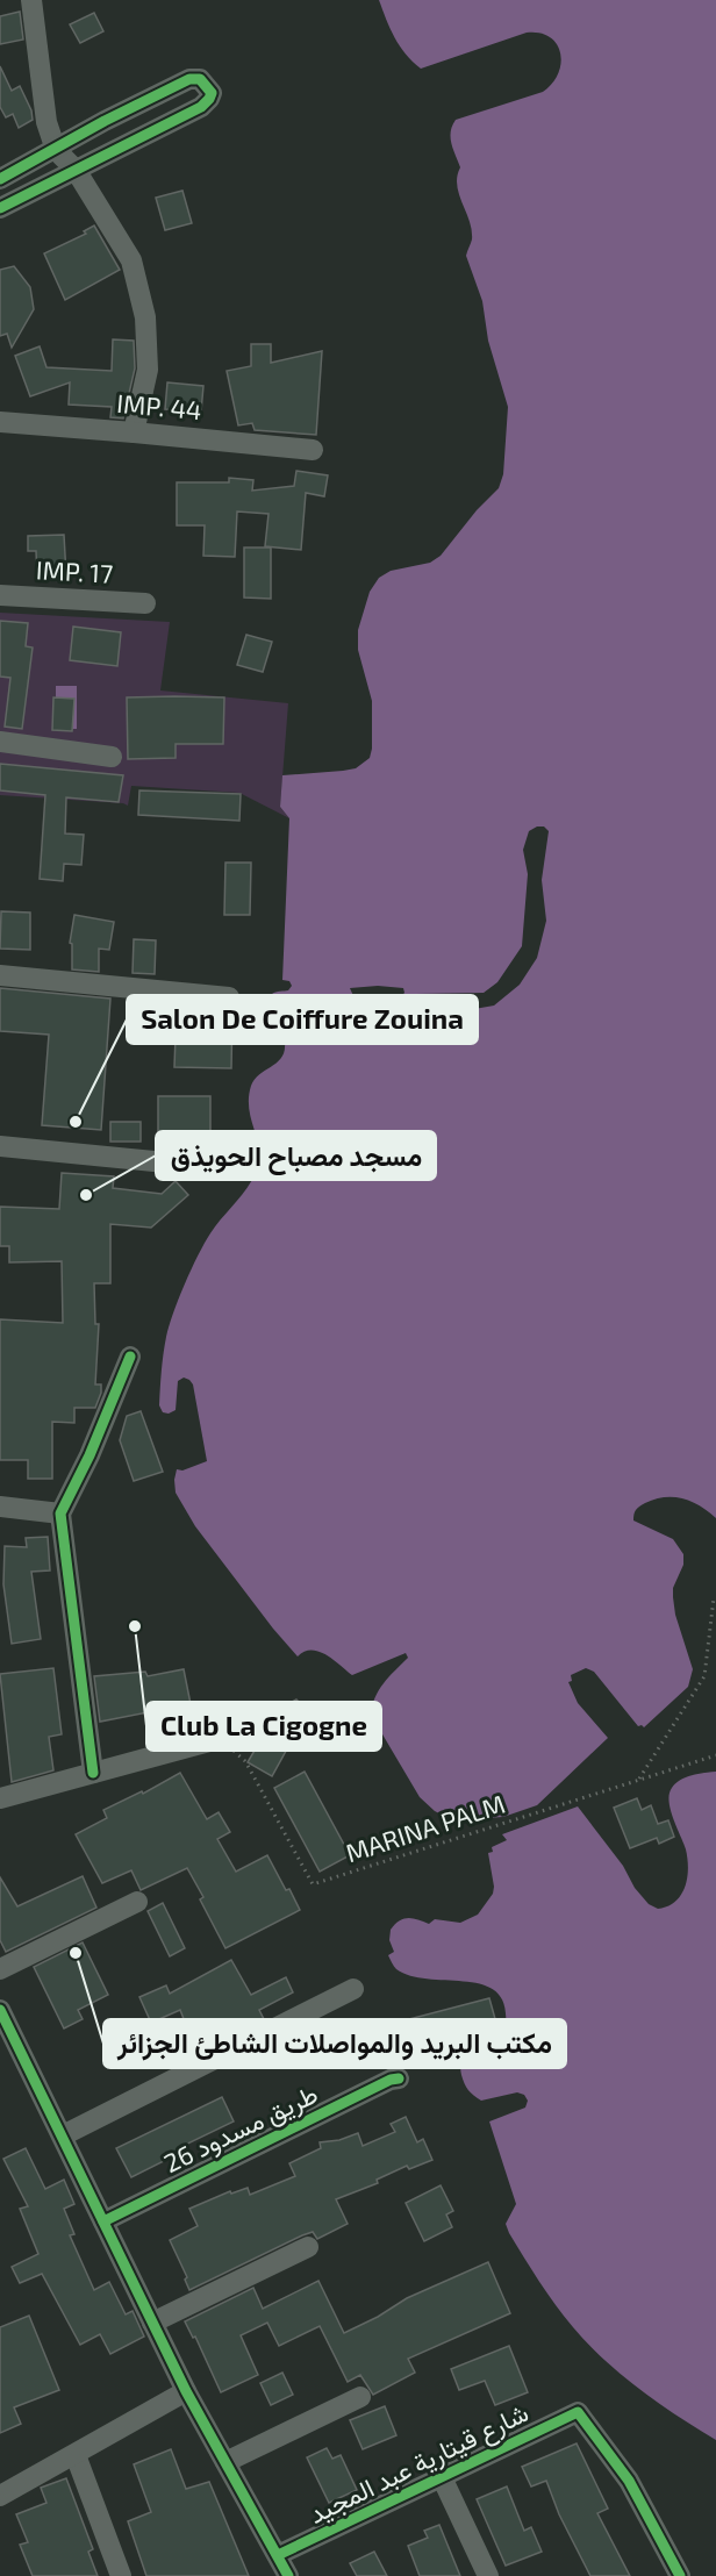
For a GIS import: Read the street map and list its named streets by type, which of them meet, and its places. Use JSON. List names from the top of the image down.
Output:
{
  "streets": {
    "street": [
      "IMP. 44",
      "IMP. 17",
      "طريق مسدود 26",
      "شارع قيتارية عبد المجيد"
    ],
    "path": ["MARINA PALM"]
  },
  "places": [
    "Salon De Coiffure Zouina",
    "مسجد مصباح الحويذق",
    "Club La Cigogne",
    "مكتب البريد والمواصلات الشاطئ الجزائر"
  ]
}
